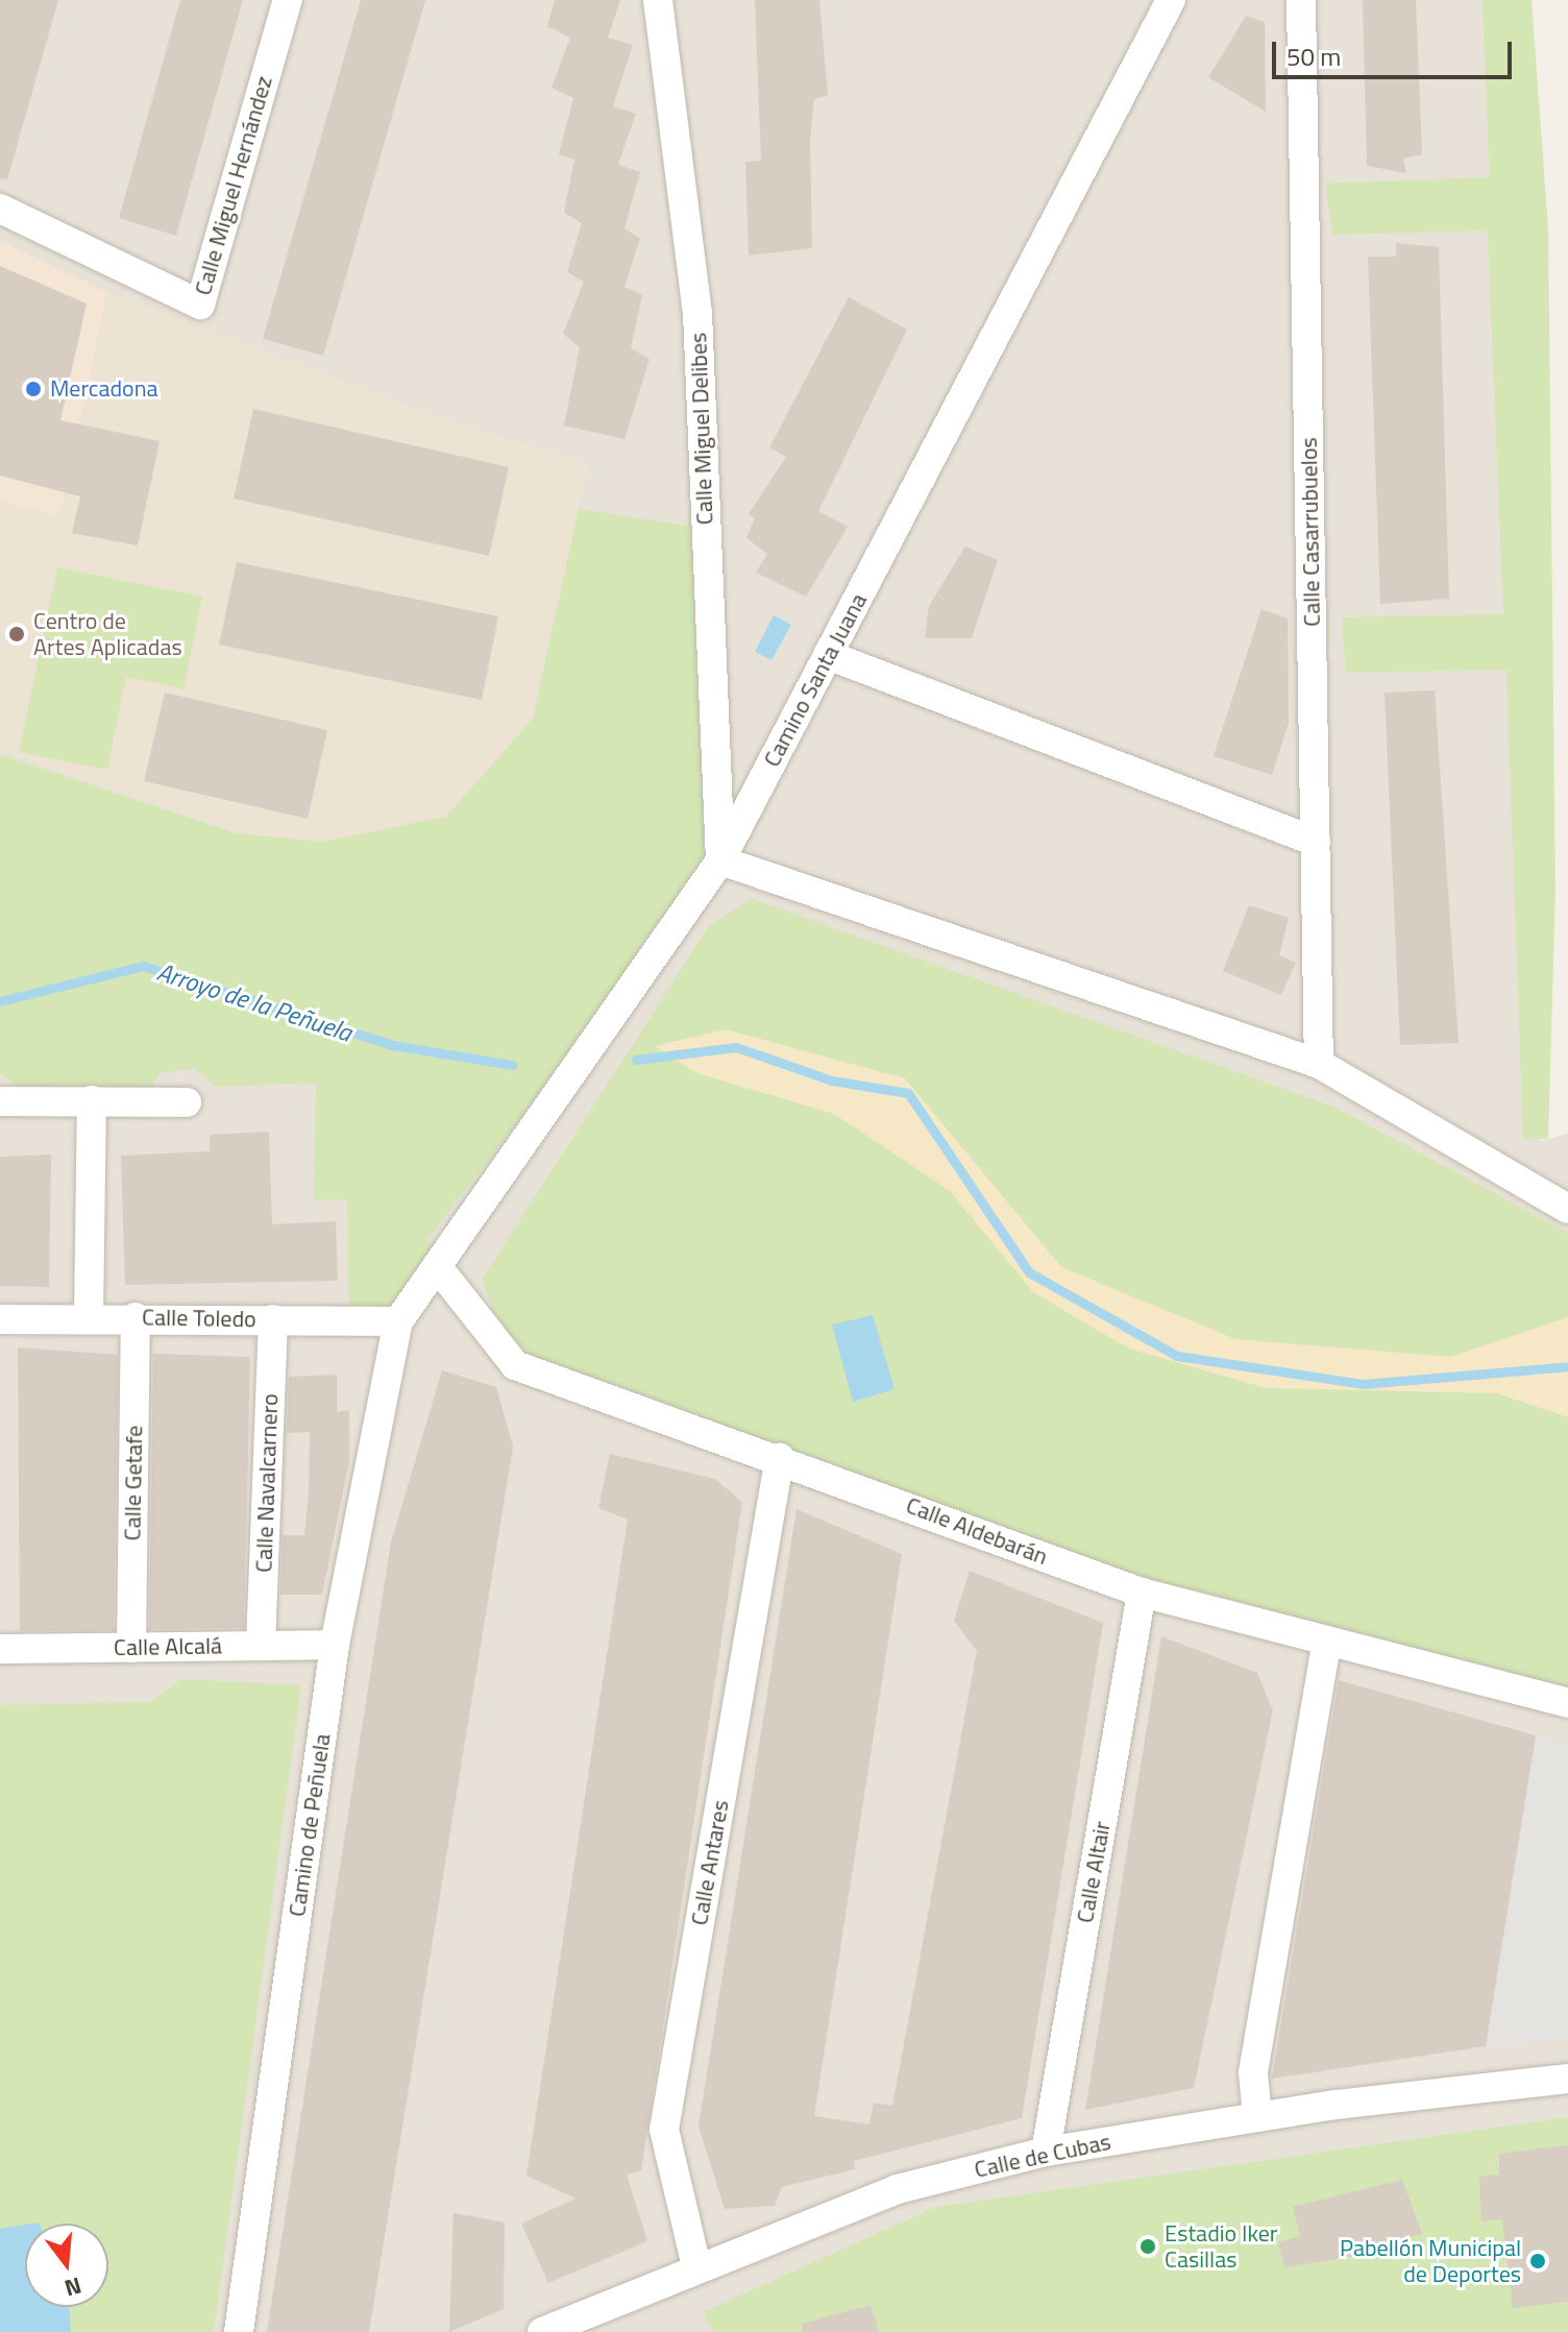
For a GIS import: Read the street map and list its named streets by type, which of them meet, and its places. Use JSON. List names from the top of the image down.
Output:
{
  "streets": {
    "street": [
      "Calle Miguel Hernández",
      "Calle Miguel Delibes",
      "Calle Casarrubuelos",
      "Camino Santa Juana",
      "Calle Toledo",
      "Calle Getafe",
      "Calle Navalcarnero",
      "Calle Aldebarán",
      "Calle Alcalá",
      "Camino de Peñuela",
      "Calle Antares",
      "Calle Altair",
      "Calle de Cubas"
    ]
  },
  "crossings": [
    ["Calle Miguel Delibes", "Camino Santa Juana"],
    ["Camino Santa Juana", "Calle Toledo"],
    ["Camino Santa Juana", "Calle Aldebarán"],
    ["Camino Santa Juana", "Camino de Peñuela"],
    ["Calle Toledo", "Calle Getafe"],
    ["Calle Toledo", "Calle Navalcarnero"],
    ["Calle Toledo", "Camino de Peñuela"],
    ["Calle Getafe", "Calle Alcalá"],
    ["Calle Navalcarnero", "Calle Alcalá"],
    ["Calle Aldebarán", "Calle Antares"],
    ["Calle Aldebarán", "Calle Altair"],
    ["Calle Alcalá", "Camino de Peñuela"],
    ["Calle Antares", "Calle de Cubas"],
    ["Calle Altair", "Calle de Cubas"]
  ],
  "water": ["Arroyo de la Peñuela"],
  "places": [
    "Mercadona",
    "Centro de Artes Aplicadas",
    "Estadio Iker Casillas",
    "Pabellón Municipal de Deportes"
  ],
  "scale_bar": "50 m",
  "north": "bottom"
}
